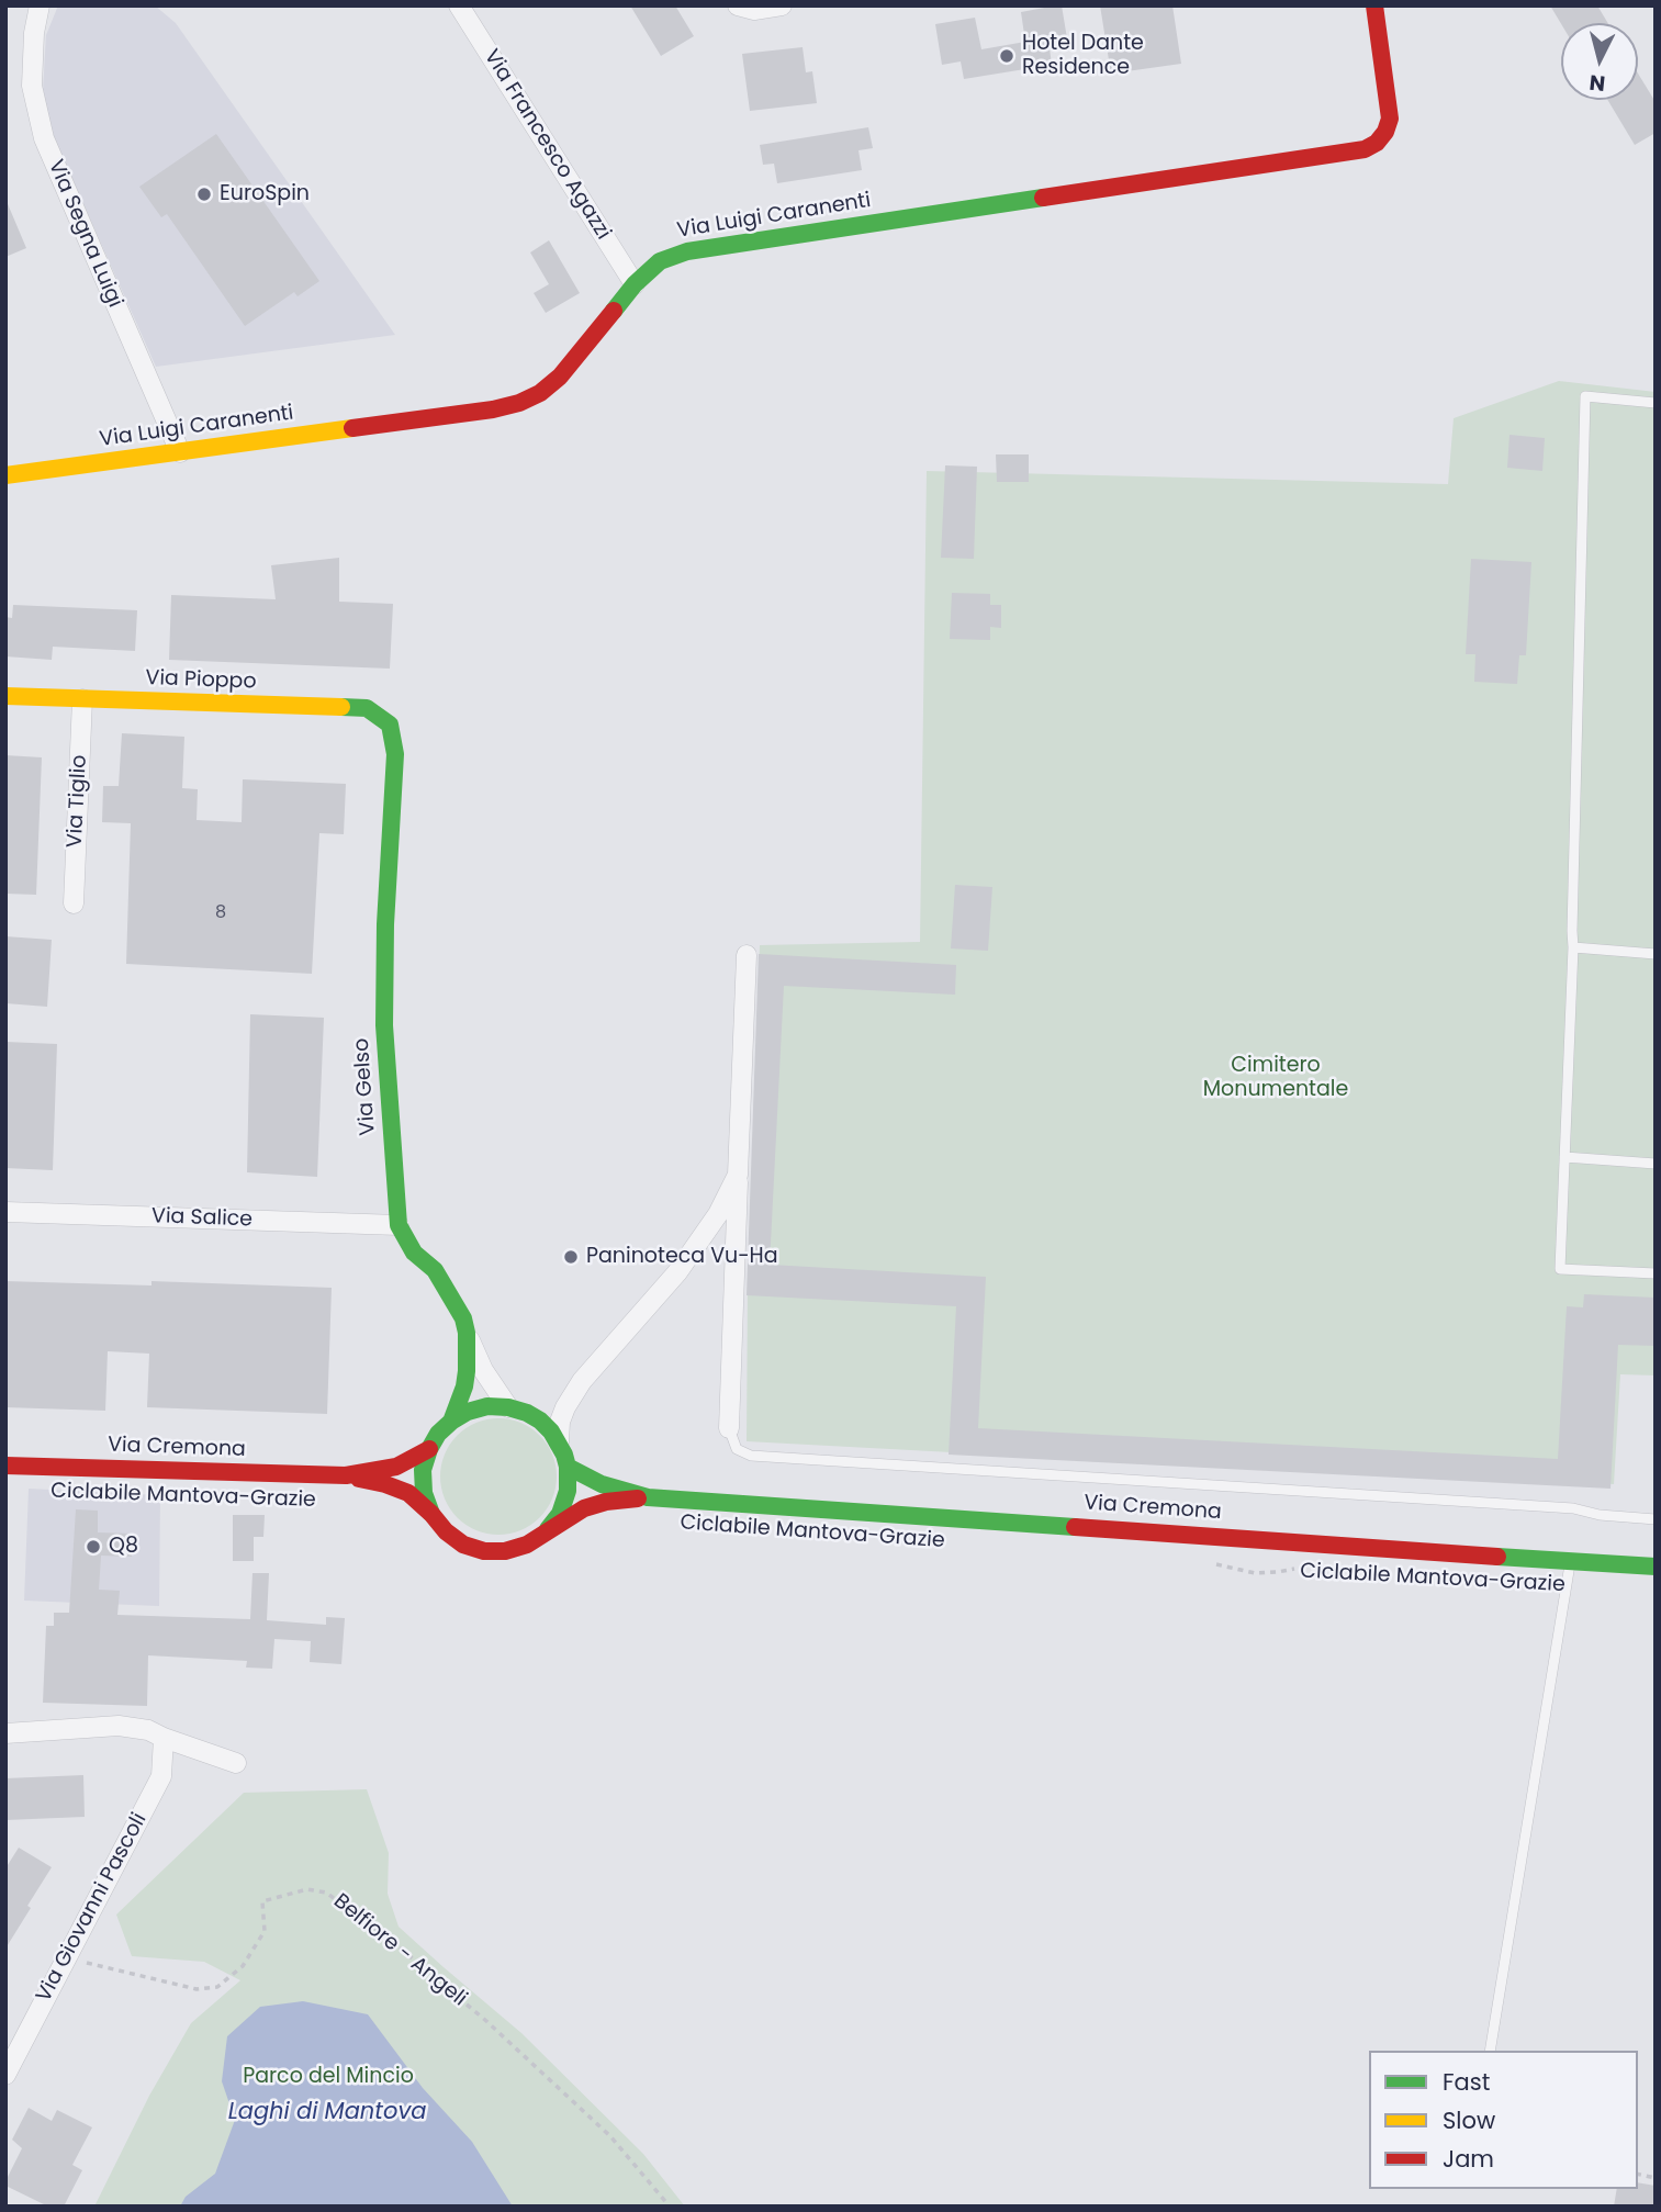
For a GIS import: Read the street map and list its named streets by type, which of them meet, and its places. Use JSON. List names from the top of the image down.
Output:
{
  "streets": {
    "street": [
      "Via Francesco Agazzi",
      "Via Luigi Caranenti",
      "Via Segna Luigi",
      "Via Pioppo",
      "Via Tiglio",
      "Via Gelso",
      "Via Salice",
      "Via Cremona",
      "Via Giovanni Pascoli"
    ],
    "path": ["Ciclabile Mantova-Grazie", "Belfiore - Angeli"]
  },
  "crossings": [
    ["Via Francesco Agazzi", "Via Luigi Caranenti"],
    ["Via Luigi Caranenti", "Via Segna Luigi"],
    ["Via Pioppo", "Via Tiglio"],
    ["Via Pioppo", "Via Gelso"],
    ["Via Gelso", "Via Salice"],
    ["Via Gelso", "Via Cremona"],
    ["Via Giovanni Pascoli", "Belfiore - Angeli"]
  ],
  "water": ["Laghi di Mantova"],
  "parks": ["Cimitero Monumentale", "Parco del Mincio"],
  "places": [
    "Hotel Dante Residence",
    "EuroSpin",
    "Paninoteca Vu-Ha",
    "Q8"
  ],
  "house_numbers": ["8"],
  "legend": ["Fast", "Slow", "Jam"],
  "north": "bottom"
}
